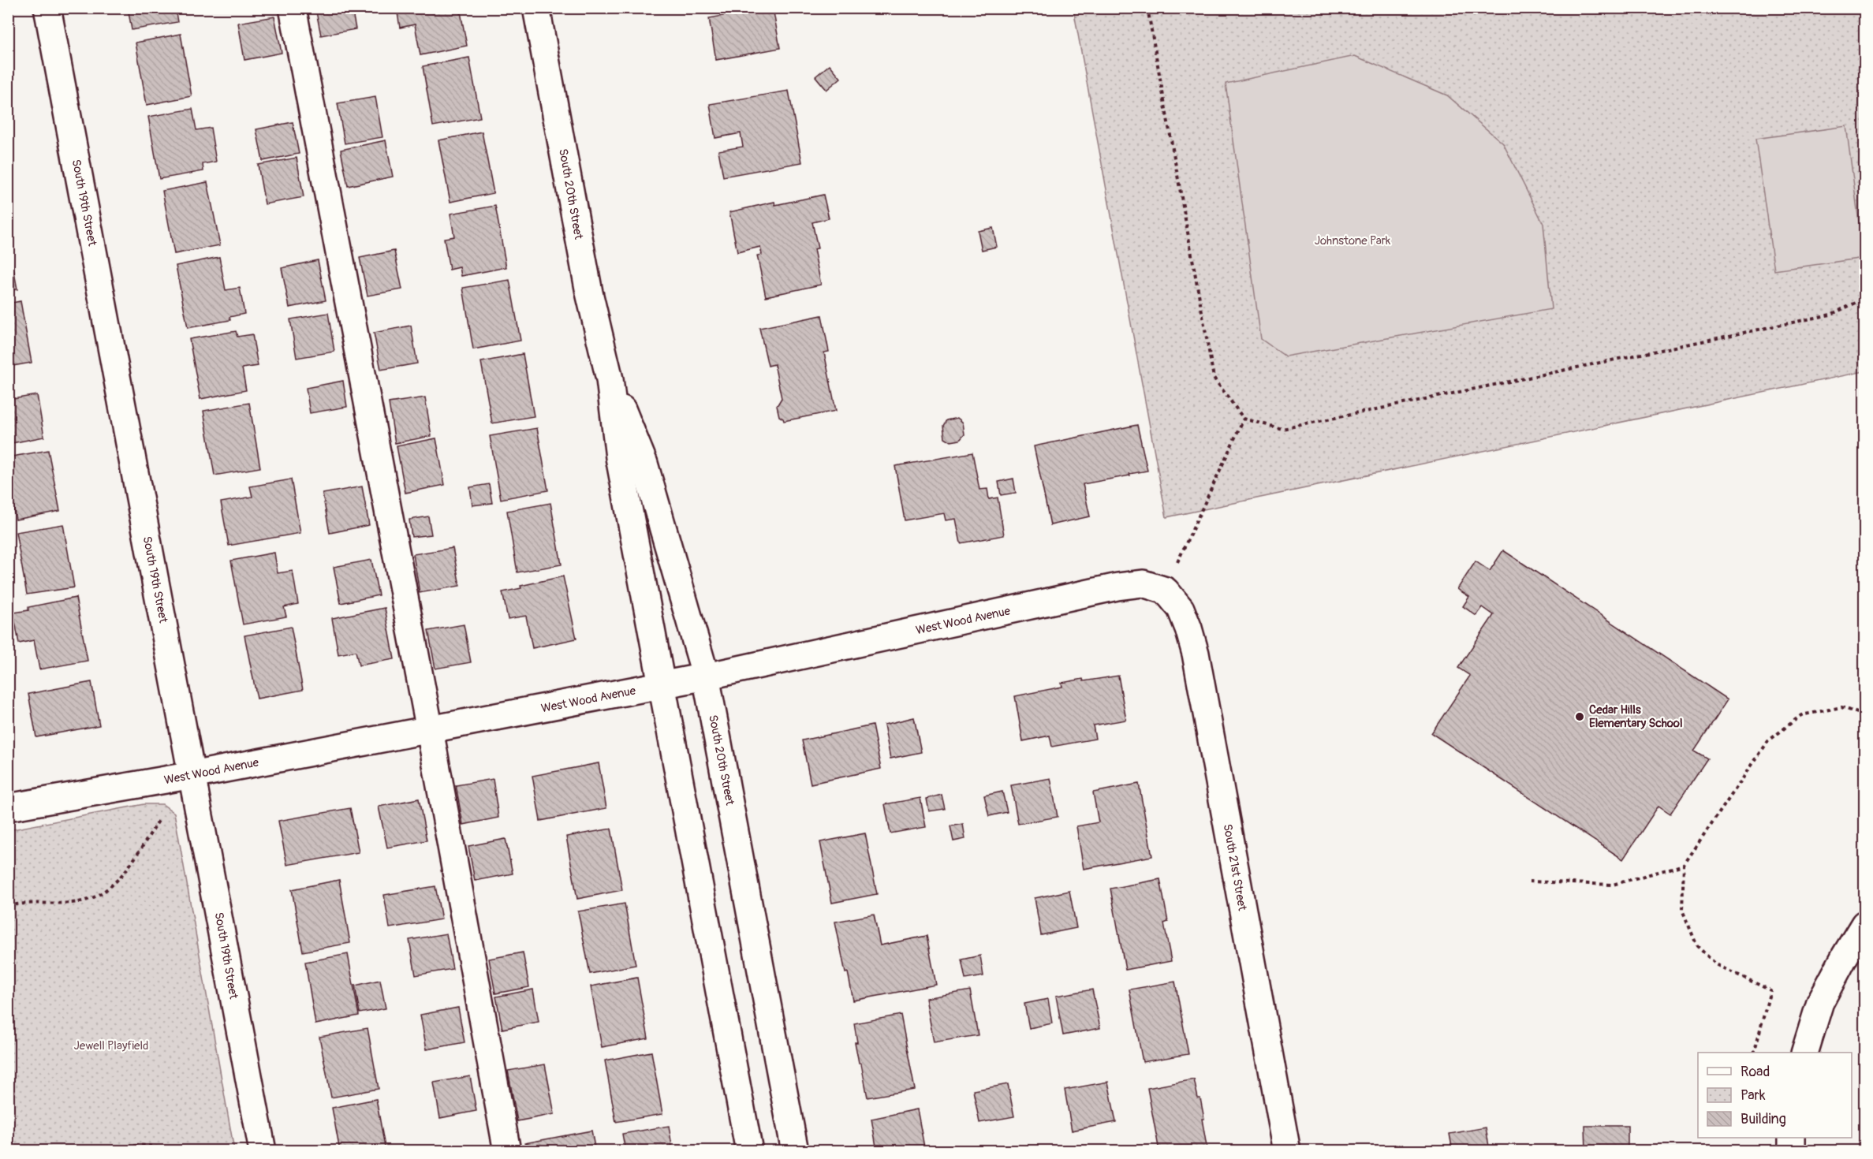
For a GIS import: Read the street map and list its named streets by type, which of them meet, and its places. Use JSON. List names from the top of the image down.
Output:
{
  "streets": {
    "street": [
      "South 20th Street",
      "South 19th Street",
      "West Wood Avenue",
      "South 21st Street"
    ]
  },
  "crossings": [
    ["South 20th Street", "West Wood Avenue"],
    ["South 19th Street", "West Wood Avenue"],
    ["West Wood Avenue", "South 21st Street"]
  ],
  "parks": ["Johnstone Park", "Jewell Playfield"],
  "places": ["Cedar Hills Elementary School"],
  "legend": ["Road", "Park", "Building"]
}
